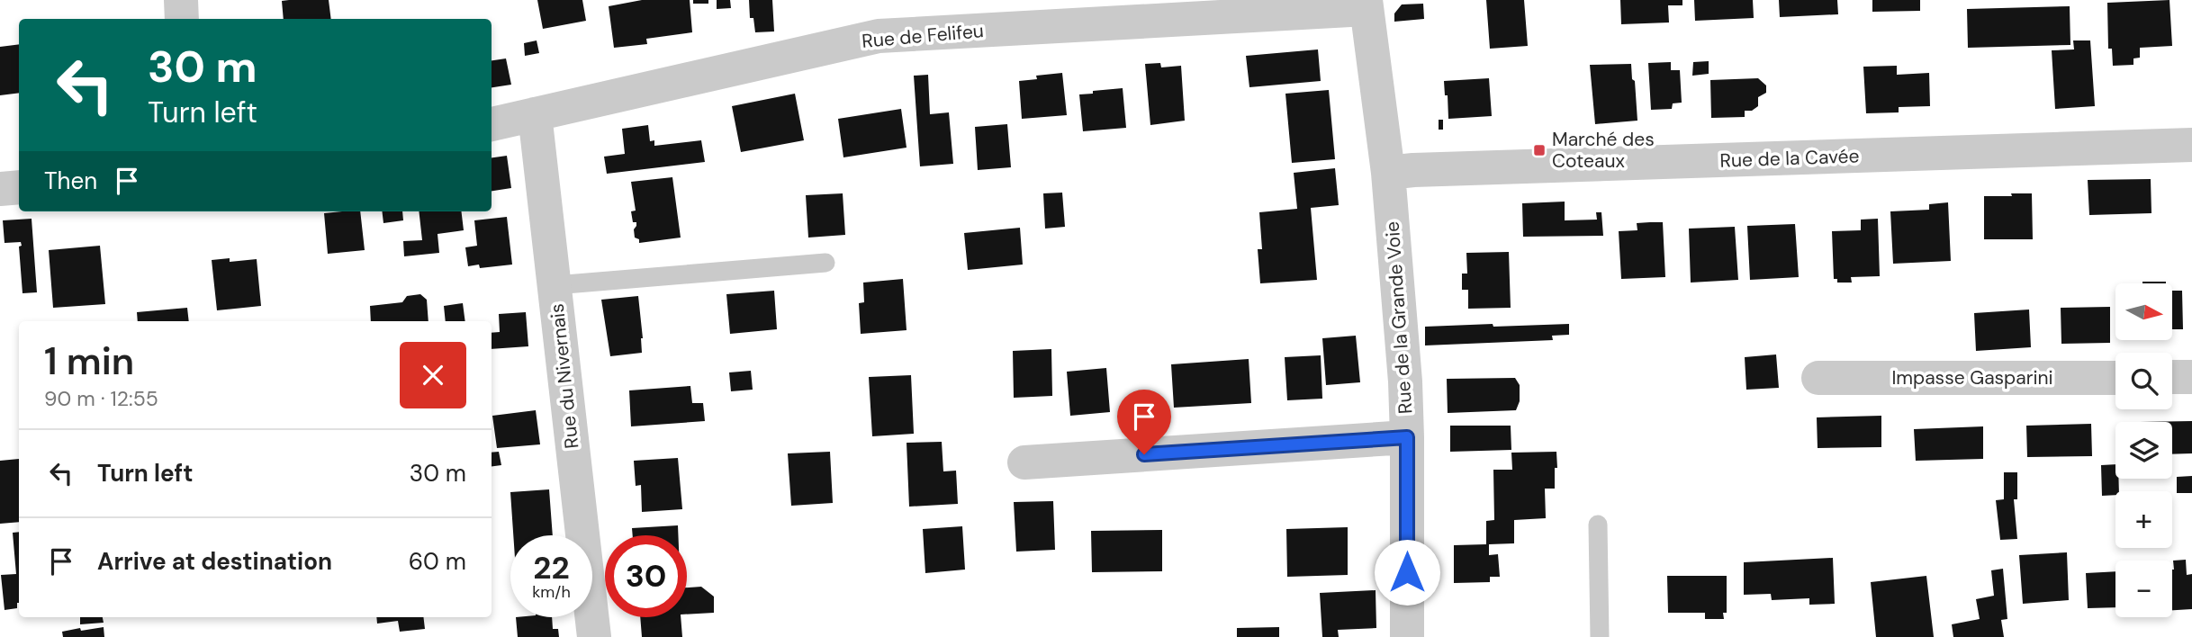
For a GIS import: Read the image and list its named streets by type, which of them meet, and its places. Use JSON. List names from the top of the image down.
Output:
{
  "streets": {
    "street": [
      "Rue de Felifeu",
      "Rue de la Cavée",
      "Rue de la Grande Voie",
      "Rue du Nivernais",
      "Impasse Gasparini"
    ]
  },
  "crossings": [
    ["Rue de Felifeu", "Rue de la Grande Voie"],
    ["Rue de Felifeu", "Rue du Nivernais"],
    ["Rue de la Cavée", "Rue de la Grande Voie"]
  ],
  "places": {
    "transit": ["Marché des Coteaux"]
  },
  "north": "right",
  "page": {
    "turn": ["30 m", "Turn left"],
    "then": "Then",
    "map_buttons": ["+", "−"],
    "heading": ["1 min", "90 m · 12:55"],
    "list": [
      {
        "name": "Turn left",
        "value": "30 m"
      },
      {
        "name": "Arrive at destination",
        "value": "60 m"
      }
    ],
    "speed": "22 km/h",
    "limit": "30"
  }
}
